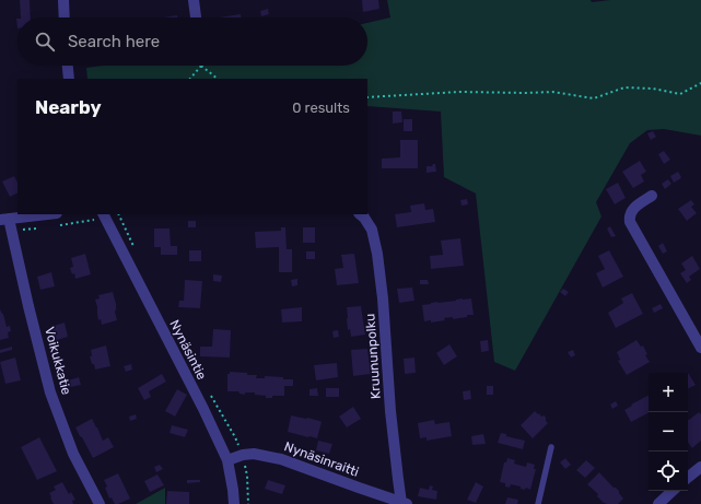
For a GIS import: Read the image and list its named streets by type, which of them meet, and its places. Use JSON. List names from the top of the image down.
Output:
{
  "streets": {
    "street": [
      "Nynäsintie",
      "Kruununpolku",
      "Voikukkatie",
      "Nynäsinraitti"
    ]
  },
  "crossings": [
    ["Nynäsintie", "Nynäsinraitti"],
    ["Kruununpolku", "Nynäsinraitti"]
  ],
  "page": {
    "search": "Search here",
    "heading": ["Nearby", "0 results"],
    "map_buttons": ["+", "−"]
  }
}
